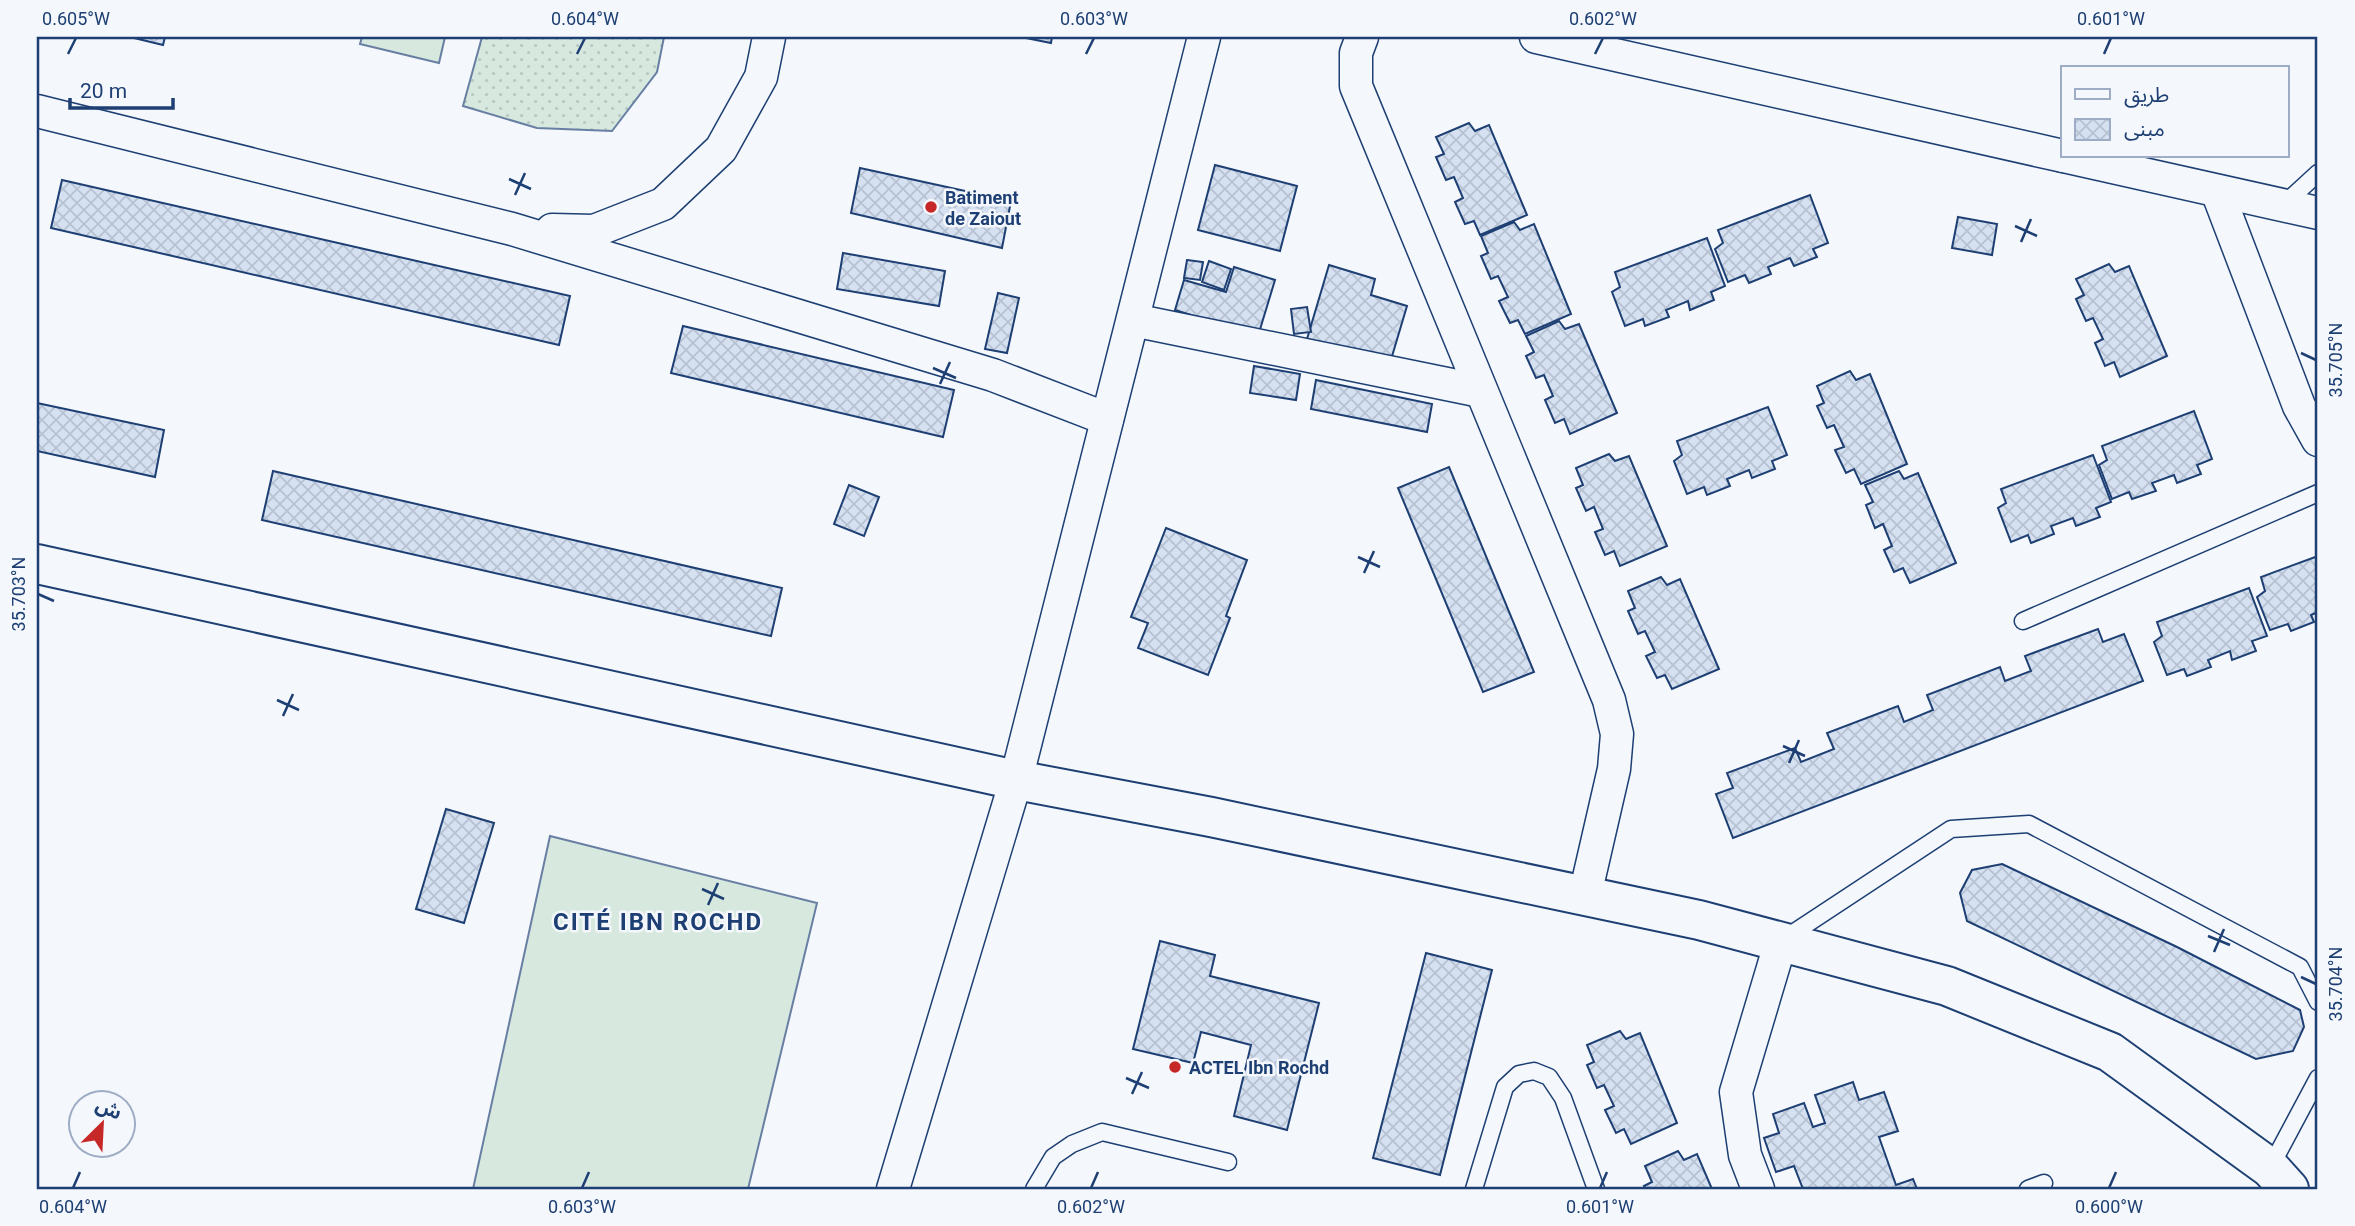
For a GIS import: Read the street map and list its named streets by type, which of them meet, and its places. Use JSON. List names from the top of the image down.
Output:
{
  "districts": ["CITÉ IBN ROCHD"],
  "places": ["Batiment de Zaiout", "ACTEL Ibn Rochd"],
  "legend": ["طريق", "مبنى"],
  "scale_bar": "20 m",
  "north": "top right",
  "coordinates": [
    "0.605°W",
    "0.604°W",
    "0.603°W",
    "0.602°W",
    "0.601°W",
    "35.705°N",
    "35.703°N",
    "35.704°N",
    "0.600°W"
  ]
}
